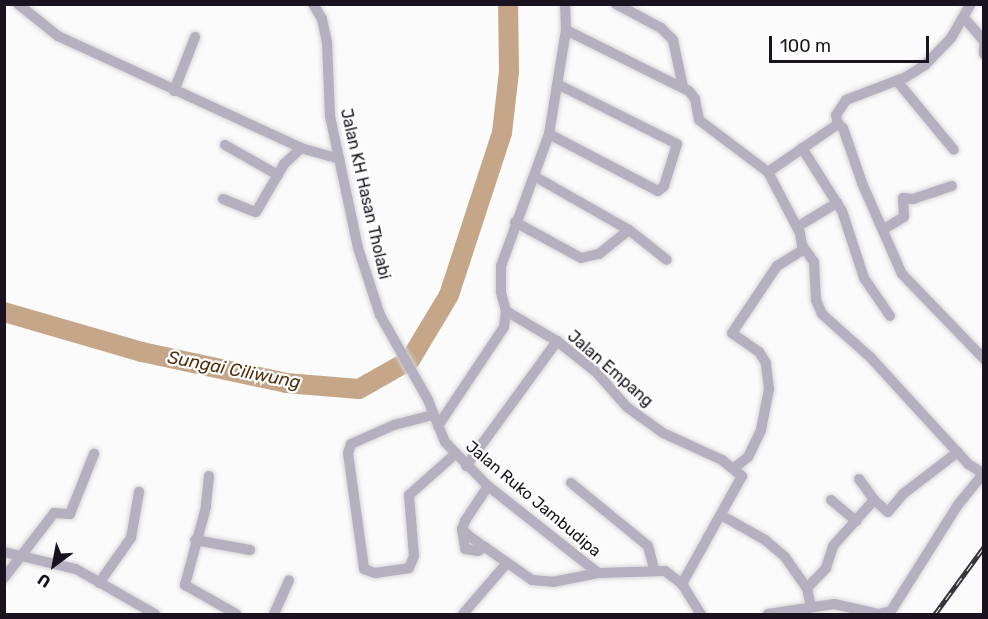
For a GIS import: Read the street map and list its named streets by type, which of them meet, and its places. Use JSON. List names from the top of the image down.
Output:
{
  "streets": {
    "street": ["Jalan KH Hasan Tholabi", "Jalan Empang", "Jalan Ruko Jambudipa"]
  },
  "crossings": [
    ["Jalan KH Hasan Tholabi", "Jalan Ruko Jambudipa"]
  ],
  "water": ["Sungai Ciliwung"],
  "scale_bar": "100 m",
  "north": "bottom left"
}
